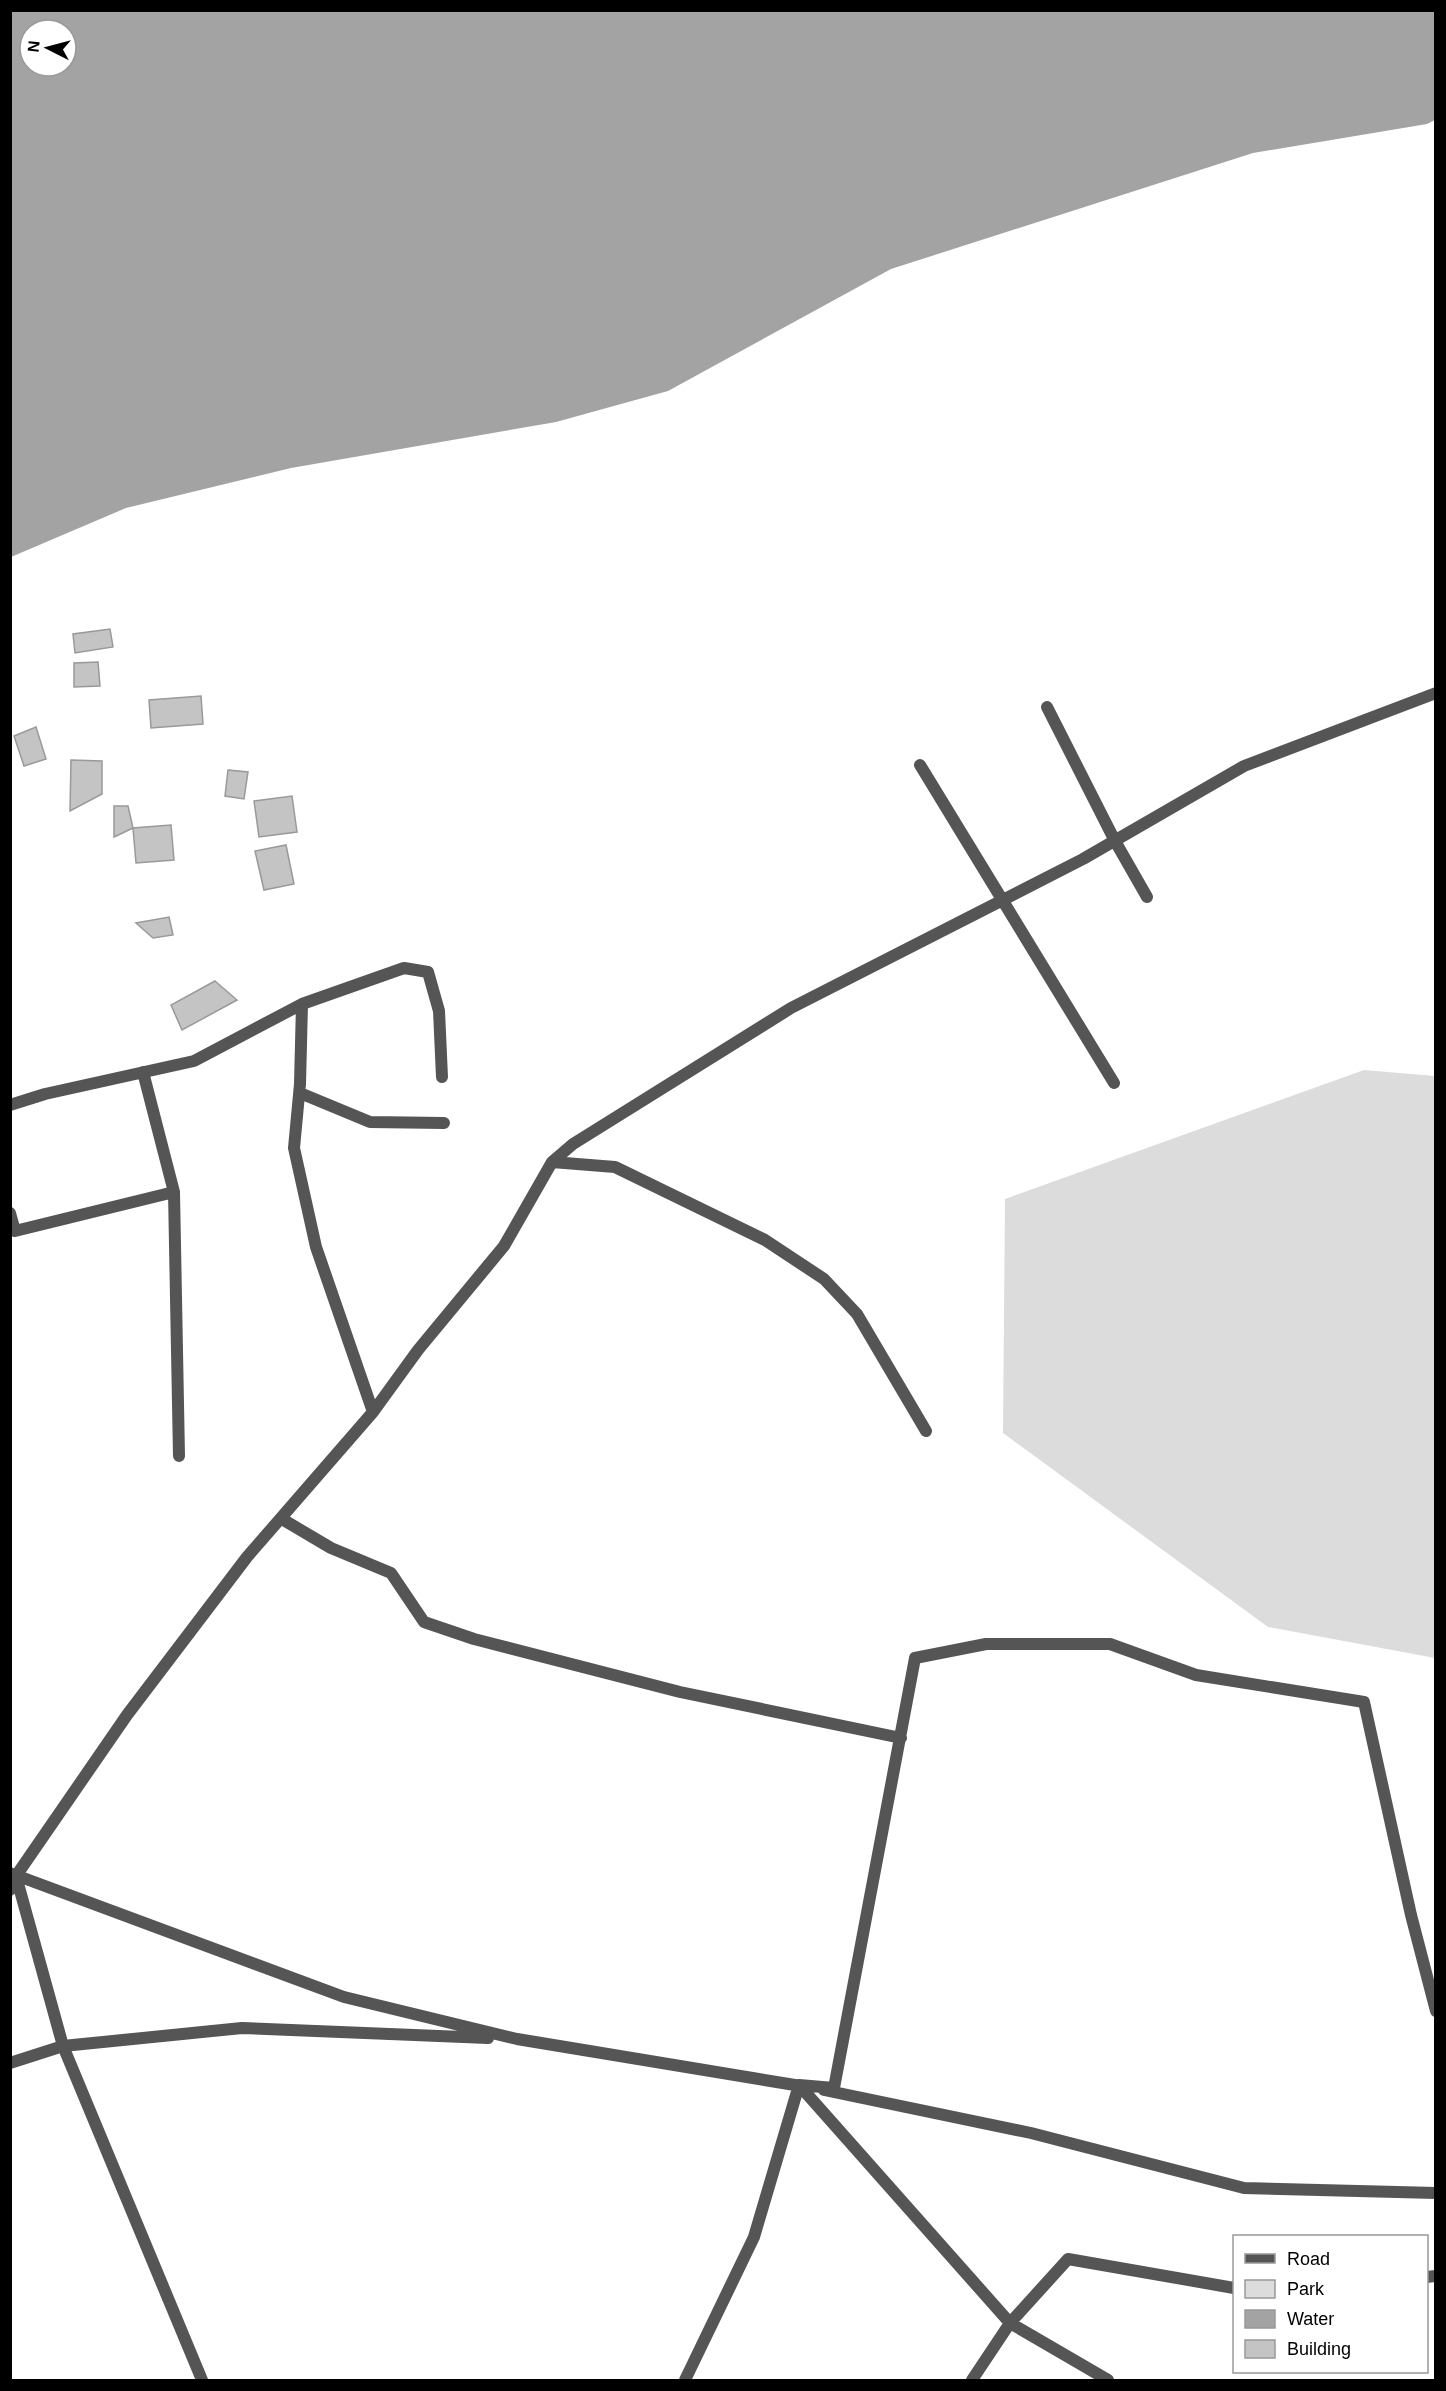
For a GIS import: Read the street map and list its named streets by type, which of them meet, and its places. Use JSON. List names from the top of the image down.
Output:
{
  "legend": [
    "Road",
    "Park",
    "Water",
    "Building"
  ],
  "north": "left"
}
